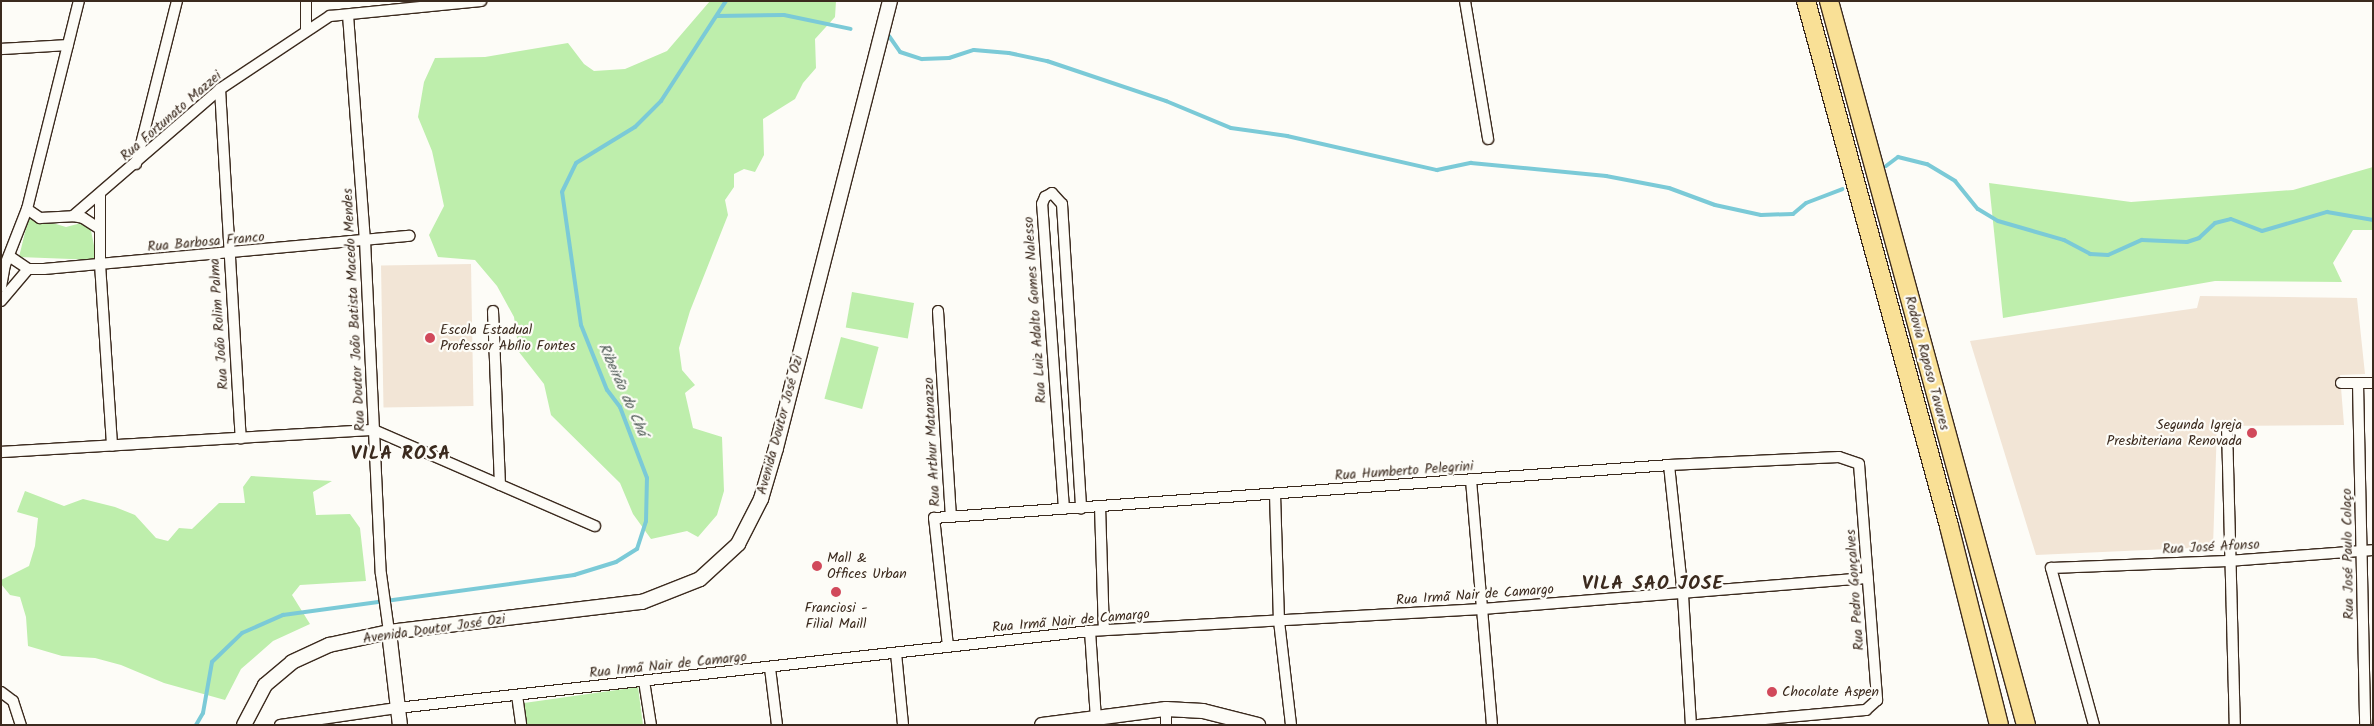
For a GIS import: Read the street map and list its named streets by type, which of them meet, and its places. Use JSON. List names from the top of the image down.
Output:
{
  "streets": {
    "highway": ["Rodovia Raposo Tavares"],
    "main road": ["Avenida Doutor José Ozi"],
    "street": [
      "Rua Fortunato Mazzei",
      "Rua Barbosa Franco",
      "Rua Doutor João Batista Macedo Mendes",
      "Rua Luiz Adalto Gomes Nalesso",
      "Rua João Rolim Palma",
      "Rua Arthur Matarazzo",
      "Rua Humberto Pelegrini",
      "Rua José Afonso",
      "Rua José Paulo Colaço",
      "Rua Pedro Gonçalves",
      "Rua Irmã Nair de Camargo"
    ]
  },
  "crossings": [
    ["Rua Fortunato Mazzei", "Rua Doutor João Batista Macedo Mendes"],
    ["Rua Fortunato Mazzei", "Rua João Rolim Palma"],
    ["Rua Barbosa Franco", "Rua Doutor João Batista Macedo Mendes"],
    ["Rua Barbosa Franco", "Rua João Rolim Palma"],
    ["Rua Doutor João Batista Macedo Mendes", "Avenida Doutor José Ozi"],
    ["Rua Luiz Adalto Gomes Nalesso", "Rua Humberto Pelegrini"],
    ["Rua Arthur Matarazzo", "Rua Humberto Pelegrini"],
    ["Rua Arthur Matarazzo", "Rua Irmã Nair de Camargo"],
    ["Rua Humberto Pelegrini", "Rua Pedro Gonçalves"],
    ["Rua José Afonso", "Rua José Paulo Colaço"],
    ["Rua Pedro Gonçalves", "Rua Irmã Nair de Camargo"]
  ],
  "districts": ["VILA ROSA", "VILA SAO JOSE"],
  "water": ["Ribeirão do Chá"],
  "places": [
    "Escola Estadual Professor Abílio Fontes",
    "Segunda Igreja Presbiteriana Renovada",
    "Mall & Offices Urban",
    "Franciosi - Filial Maill",
    "Chocolate Aspen"
  ]
}
